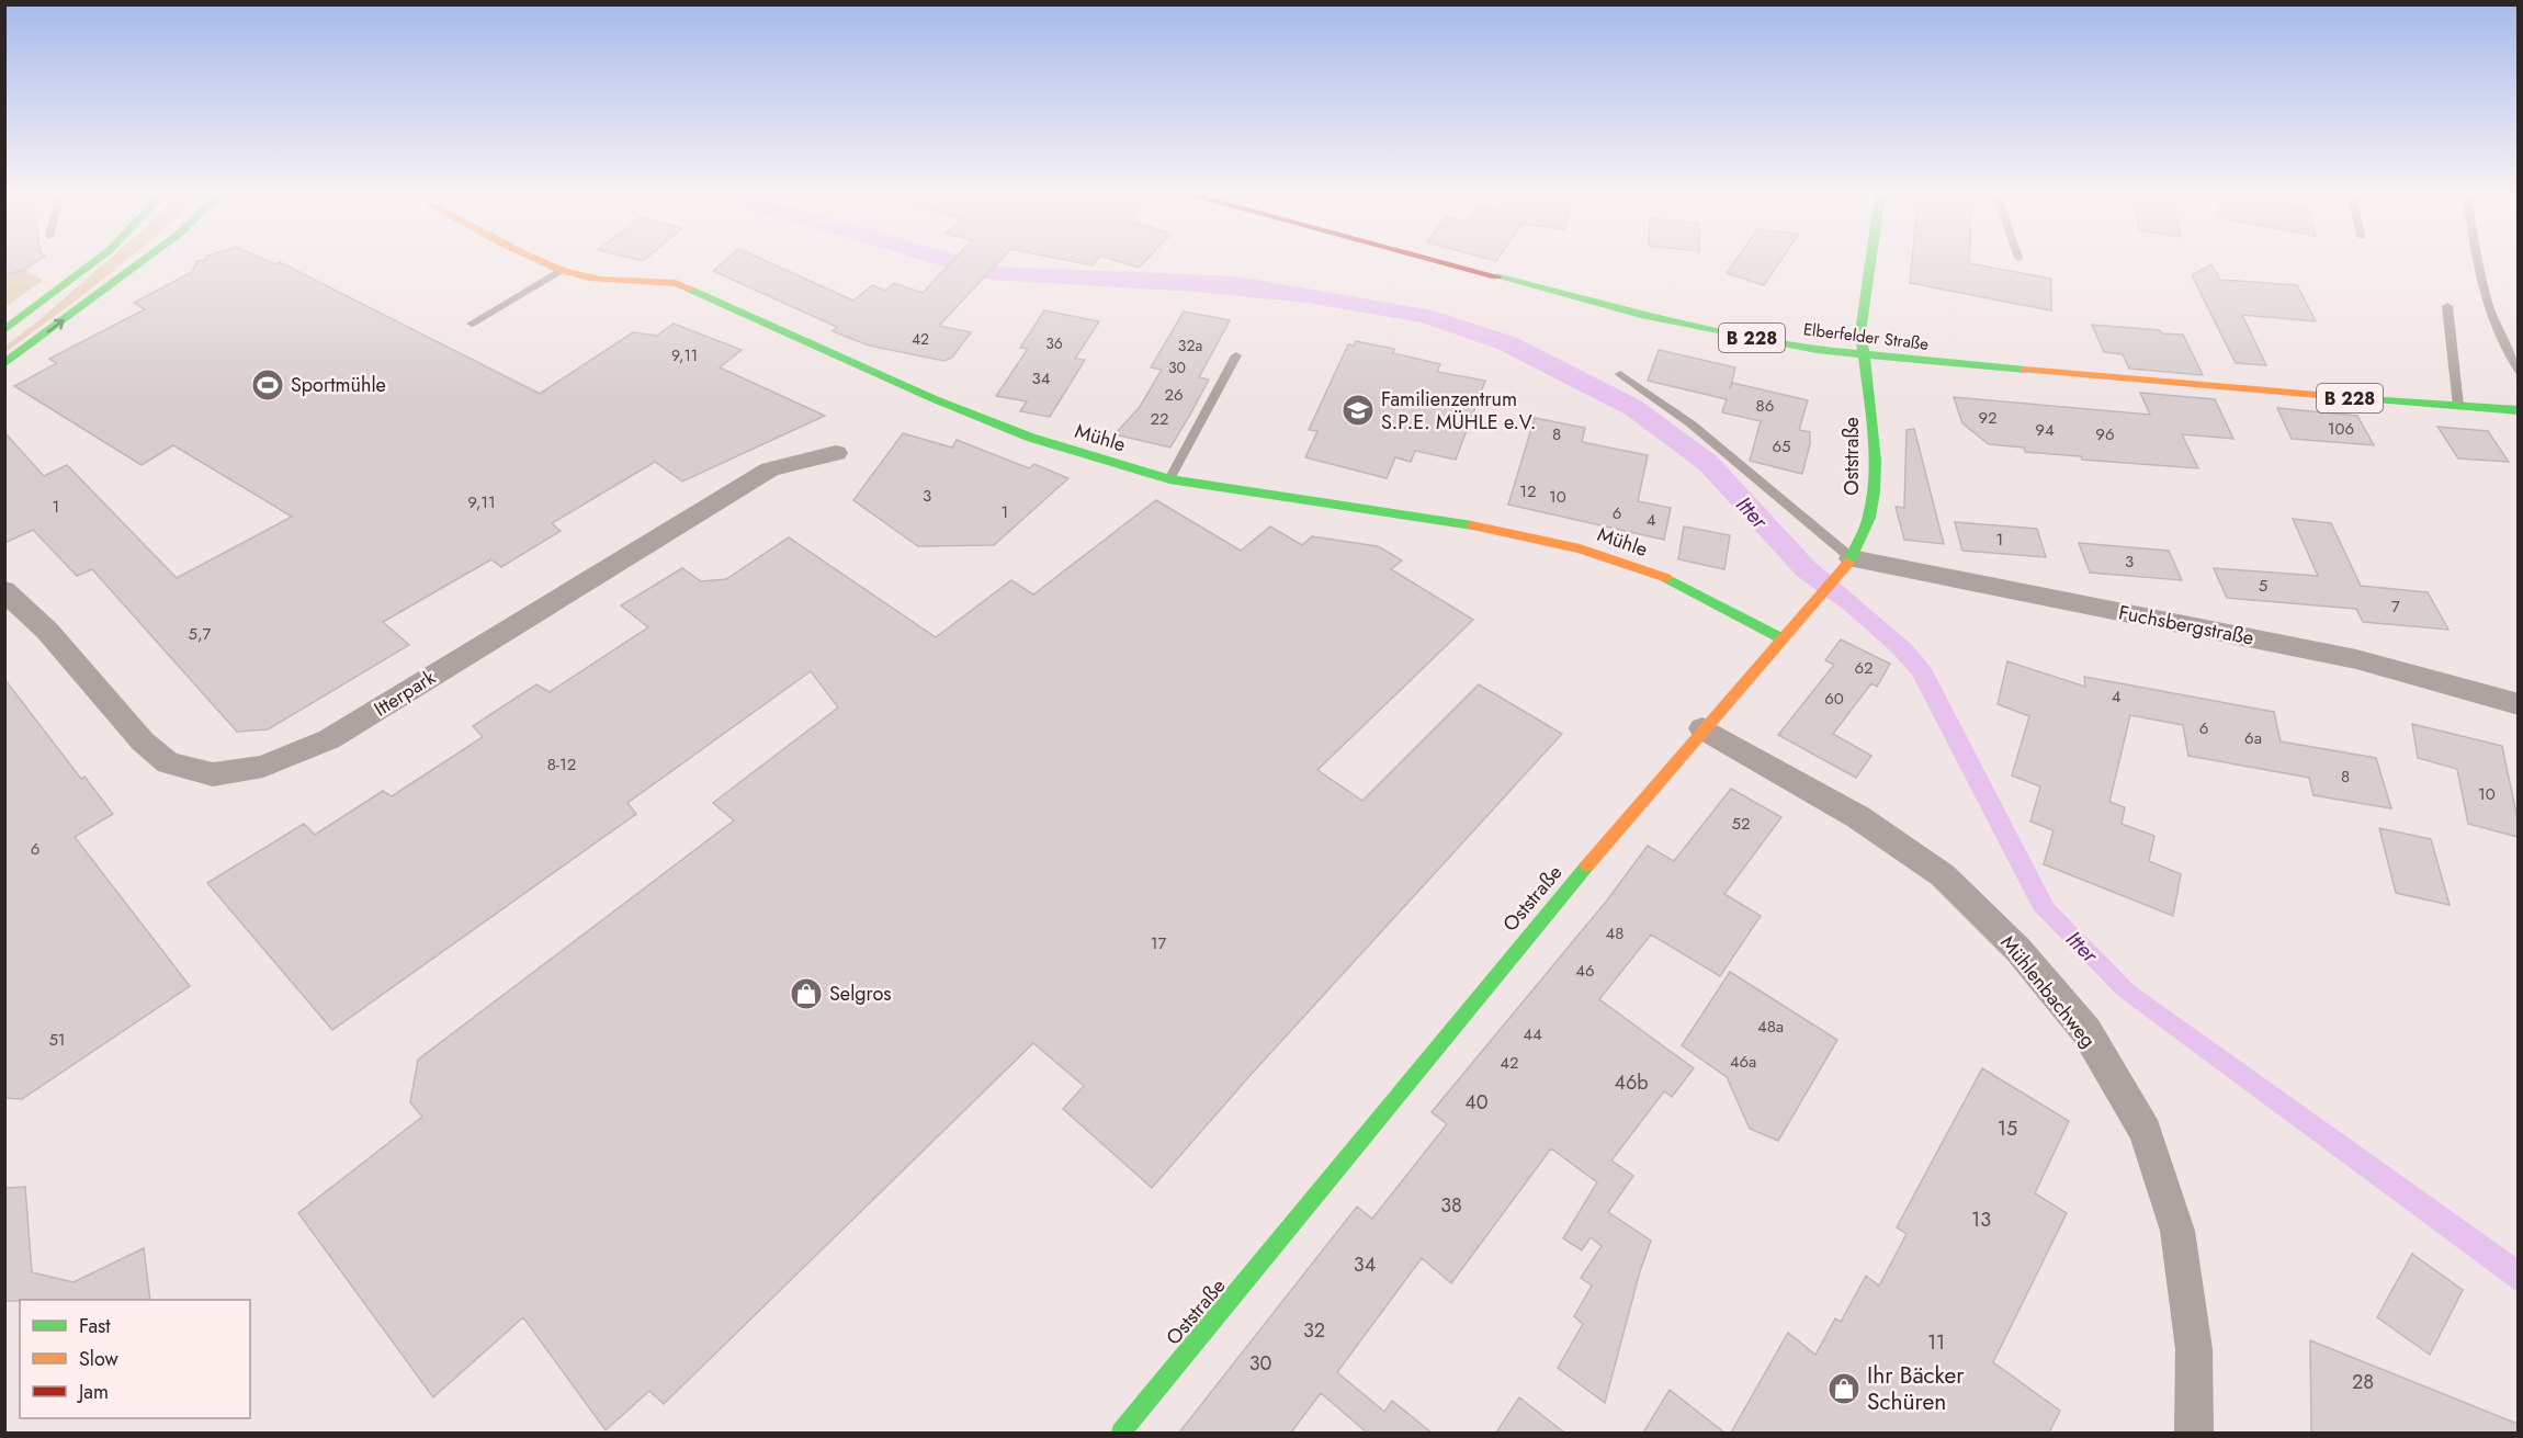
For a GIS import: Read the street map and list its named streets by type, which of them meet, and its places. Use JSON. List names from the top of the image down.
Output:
{
  "streets": {
    "street": [
      "Elberfelder Straße",
      "B 228",
      "Mühle",
      "Oststraße",
      "Fuchsbergstraße",
      "Itterpark",
      "Mühlenbachweg"
    ]
  },
  "crossings": [
    ["Elberfelder Straße", "Oststraße"],
    ["Mühle", "Oststraße"],
    ["Oststraße", "Fuchsbergstraße"],
    ["Oststraße", "Mühlenbachweg"]
  ],
  "water": ["Itter"],
  "places": {
    "sports": ["Sportmühle"],
    "school or university": ["Familienzentrum S.P.E. MÜHLE e.V."],
    "shop": ["Selgros", "Ihr Bäcker Schüren"]
  },
  "house_numbers": [
    "42",
    "36",
    "32a",
    "9,11",
    "30",
    "34",
    "26",
    "86",
    "92",
    "22",
    "106",
    "94",
    "8",
    "96",
    "65",
    "12",
    "3",
    "10",
    "9,11",
    "1",
    "1",
    "6",
    "4",
    "1",
    "3",
    "5",
    "7",
    "5,7",
    "62",
    "4",
    "60",
    "6",
    "6a",
    "8-12",
    "8",
    "10",
    "52",
    "6",
    "48",
    "17",
    "46",
    "48a",
    "44",
    "51",
    "46a",
    "42",
    "46b",
    "40",
    "15",
    "38",
    "13",
    "34",
    "32",
    "11",
    "30",
    "28"
  ],
  "legend": ["Fast", "Slow", "Jam"]
}
